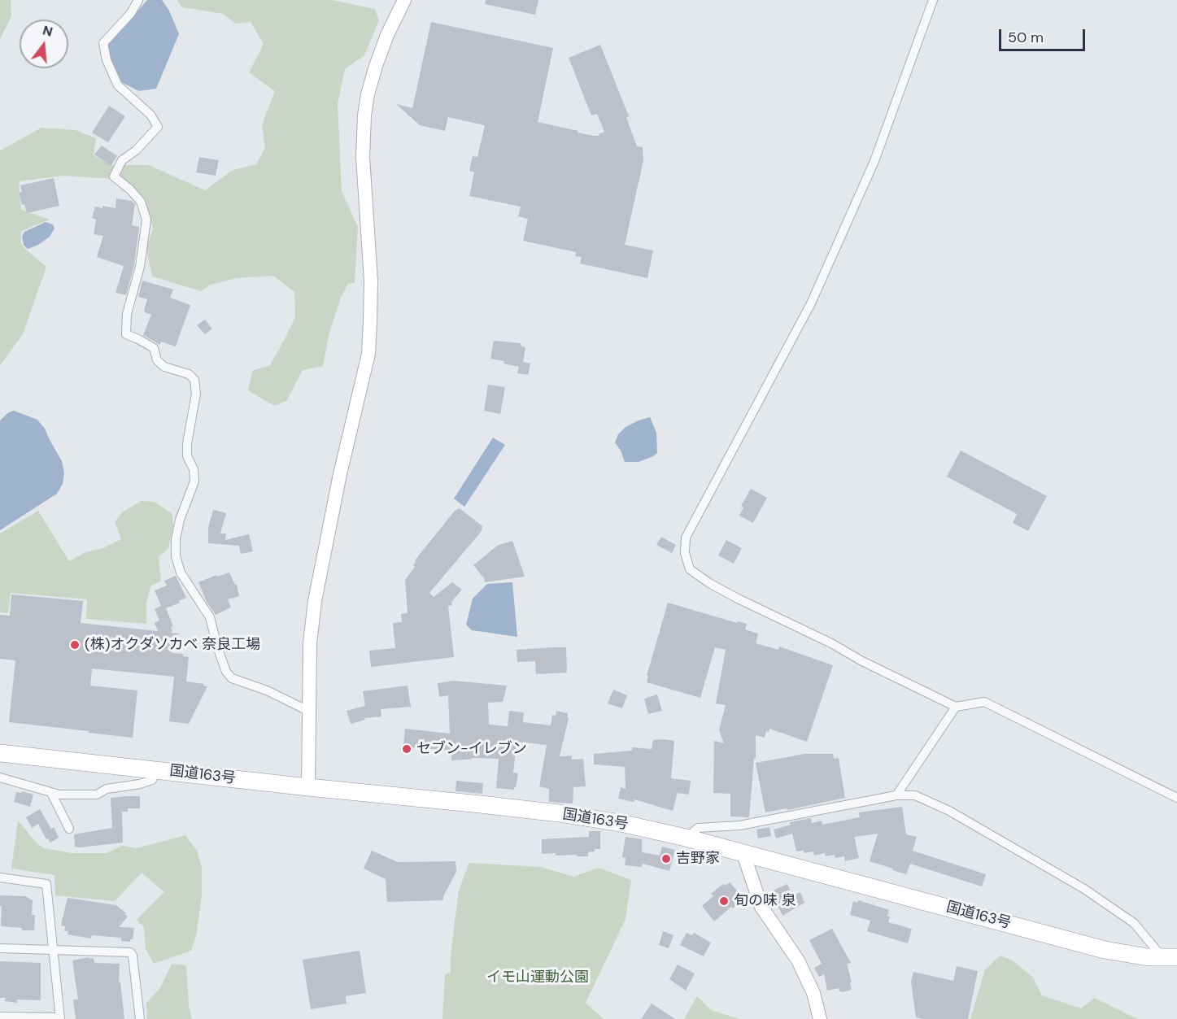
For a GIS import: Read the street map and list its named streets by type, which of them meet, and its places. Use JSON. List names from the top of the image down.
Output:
{
  "streets": {
    "highway": ["国道163号"]
  },
  "parks": ["イモ山運動公園"],
  "places": [
    "(株)オクダソカベ 奈良工場",
    "セブン-イレブン",
    "吉野家",
    "旬の味 泉"
  ],
  "scale_bar": "50 m",
  "north": "top"
}
